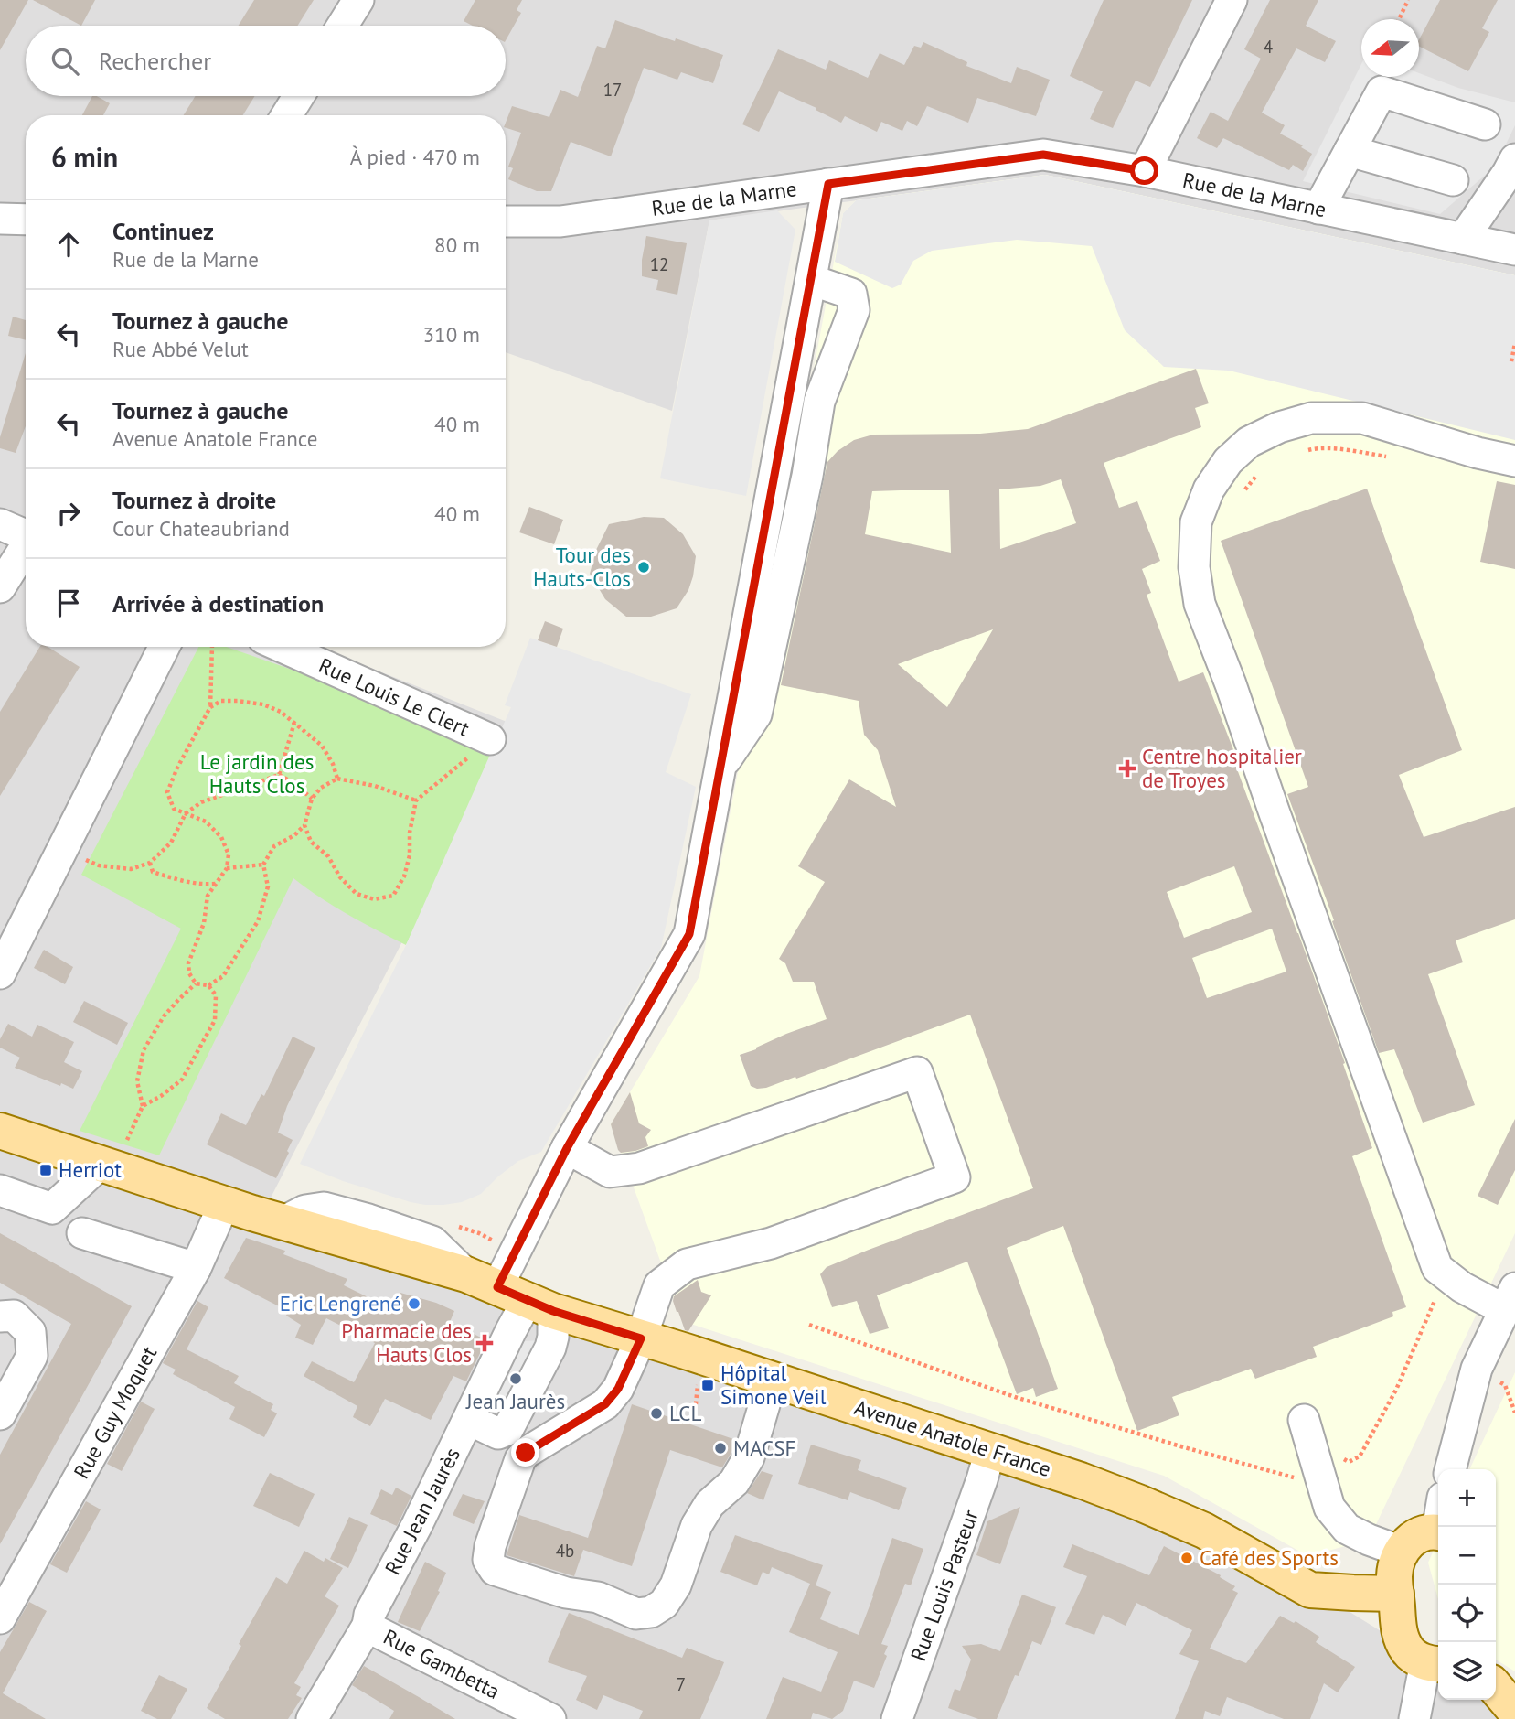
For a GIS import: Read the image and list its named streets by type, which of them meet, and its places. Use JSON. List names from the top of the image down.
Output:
{
  "streets": {
    "main road": ["Avenue Anatole France"],
    "street": [
      "Rue de la Marne",
      "Rue Louis Le Clert",
      "Rue Guy Moquet",
      "Rue Jean Jaurès",
      "Rue Louis Pasteur",
      "Rue Gambetta"
    ]
  },
  "crossings": [
    ["Rue de la Marne", "Rue Jean Jaurès"],
    ["Rue Guy Moquet", "Avenue Anatole France"],
    ["Avenue Anatole France", "Rue Jean Jaurès"],
    ["Avenue Anatole France", "Rue Louis Pasteur"],
    ["Rue Jean Jaurès", "Rue Gambetta"]
  ],
  "parks": ["Le jardin des Hauts Clos"],
  "places": {
    "other": [
      "Tour des Hauts-Clos",
      "Eric Lengrené",
      "Jean Jaurès",
      "LCL",
      "MACSF",
      "Café des Sports"
    ],
    "health": ["Centre hospitalier de Troyes", "Pharmacie des Hauts Clos"],
    "transit": ["Herriot", "Hôpital Simone Veil"]
  },
  "house_numbers": [
    "4",
    "17",
    "12",
    "4b",
    "7"
  ],
  "north": "left",
  "page": {
    "search": "Rechercher",
    "heading": ["6 min", "À pied · 470 m"],
    "list": [
      ["Continuez", "Rue de la Marne", "80 m"],
      ["Tournez à gauche", "Rue Abbé Velut", "310 m"],
      ["Tournez à gauche", "Avenue Anatole France", "40 m"],
      ["Tournez à droite", "Cour Chateaubriand", "40 m"],
      "Arrivée à destination"
    ],
    "map_buttons": ["+", "−"]
  }
}
